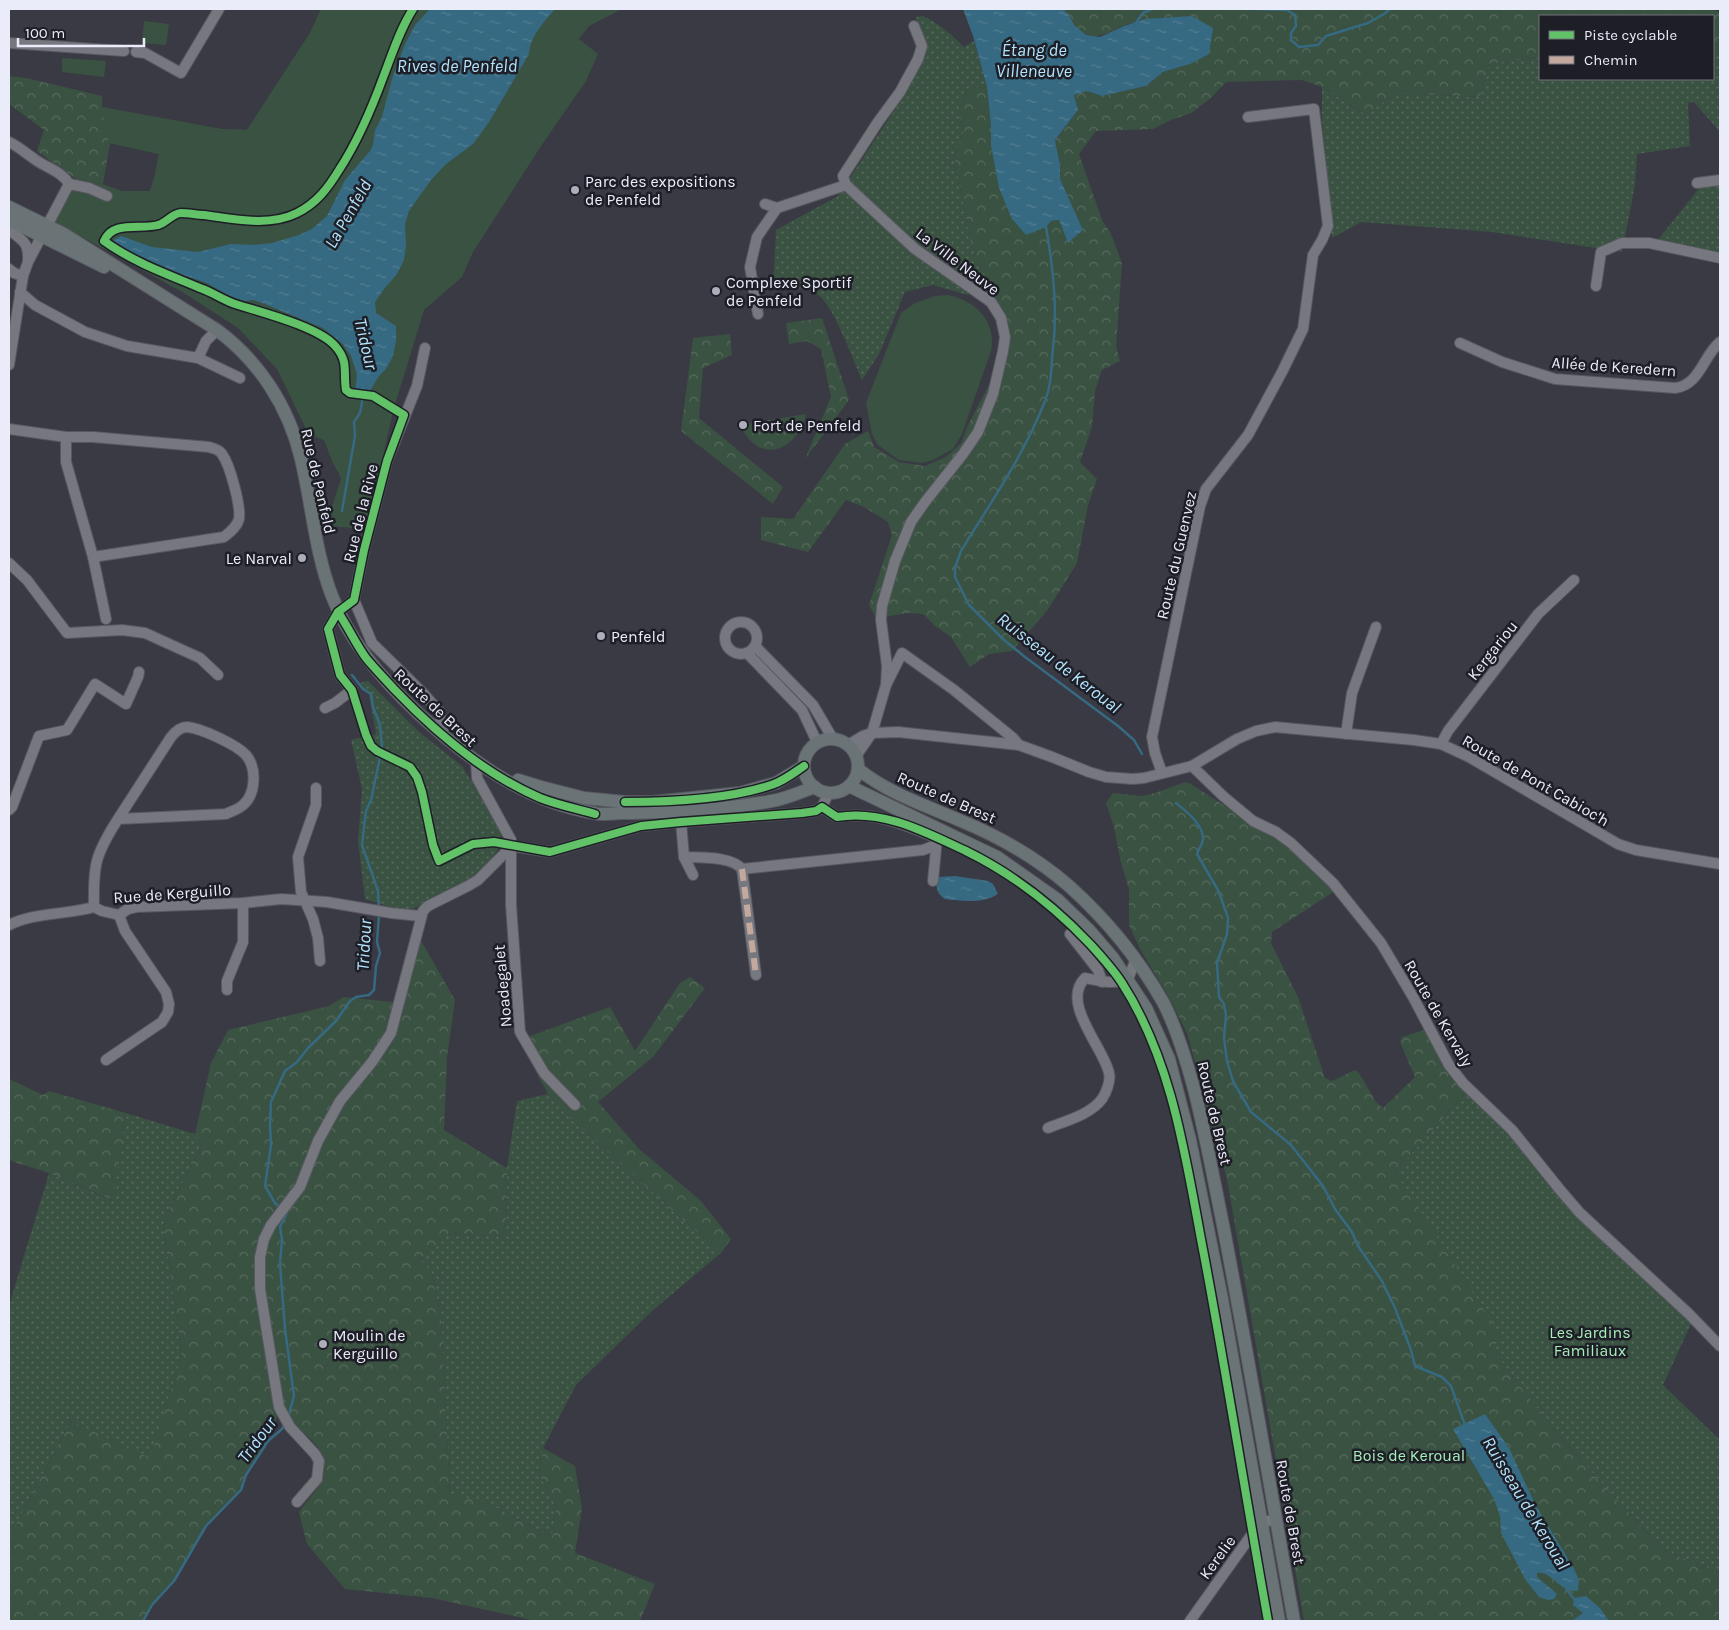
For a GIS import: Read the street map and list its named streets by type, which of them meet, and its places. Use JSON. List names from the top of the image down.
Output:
{
  "streets": {
    "main road": ["Rue de Penfeld", "Route de Brest"],
    "street": [
      "La Ville Neuve",
      "Allée de Keredern",
      "Rue de la Rive",
      "Route du Guenvez",
      "Kergariou",
      "Route de Pont Cabioc'h",
      "Rue de Kerguillo",
      "Noadegalet",
      "Route de Kervaly",
      "Kerelie"
    ]
  },
  "crossings": [
    ["Rue de Penfeld", "Route de Brest"],
    ["Route du Guenvez", "Route de Pont Cabioc'h"],
    ["Kergariou", "Route de Pont Cabioc'h"],
    ["Route de Brest", "Route de Pont Cabioc'h"],
    ["Route de Brest", "Kerelie"],
    ["Route de Pont Cabioc'h", "Route de Kervaly"]
  ],
  "water": [
    "Étang de Villeneuve",
    "Rives de Penfeld",
    "La Penfeld",
    "Tridour",
    "Ruisseau de Keroual"
  ],
  "parks": ["Les Jardins Familiaux", "Bois de Keroual"],
  "places": [
    "Parc des expositions de Penfeld",
    "Complexe Sportif de Penfeld",
    "Fort de Penfeld",
    "Le Narval",
    "Penfeld",
    "Moulin de Kerguillo"
  ],
  "legend": ["Piste cyclable", "Chemin"],
  "scale_bar": "100 m"
}
